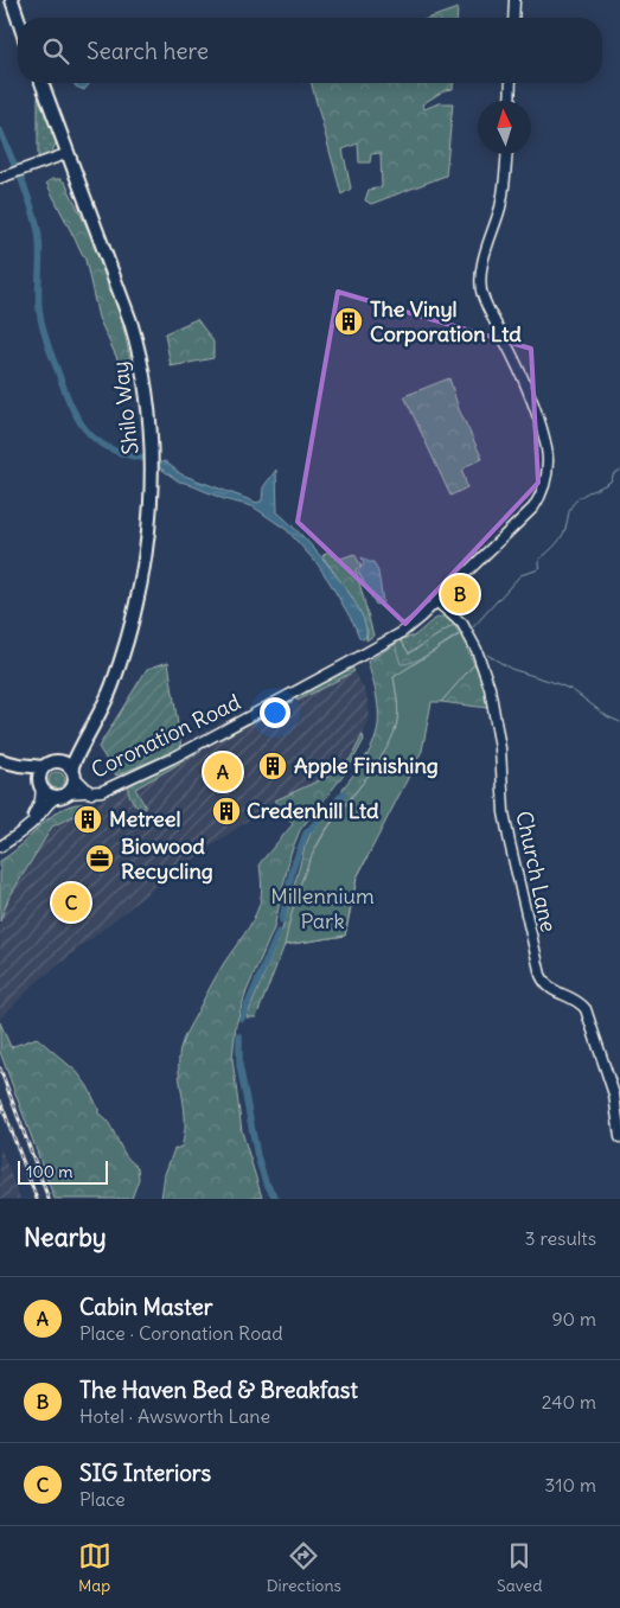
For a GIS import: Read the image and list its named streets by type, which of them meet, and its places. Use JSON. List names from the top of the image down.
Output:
{
  "streets": {
    "main road": ["Shilo Way"],
    "street": ["Coronation Road", "Church Lane"]
  },
  "crossings": [
    ["Shilo Way", "Coronation Road"],
    ["Coronation Road", "Church Lane"]
  ],
  "parks": ["Millennium Park"],
  "places": {
    "building": [
      "The Vinyl Corporation Ltd",
      "Apple Finishing",
      "Credenhill Ltd",
      "Metreel"
    ],
    "office": ["Biowood Recycling"]
  },
  "scale_bar": "100 m",
  "north": "top",
  "page": {
    "search": "Search here",
    "pins": ["B", "A", "C"],
    "scale": "100 m",
    "heading": ["Nearby", "3 results"],
    "list": [
      {
        "mark": "A",
        "name": "Cabin Master",
        "note": "Place · Coronation Road",
        "value": "90 m"
      },
      {
        "mark": "B",
        "name": "The Haven Bed & Breakfast",
        "note": "Hotel · Awsworth Lane",
        "value": "240 m"
      },
      {
        "mark": "C",
        "name": "SIG Interiors",
        "note": "Place",
        "value": "310 m"
      }
    ],
    "nav": ["Map", "Directions", "Saved"]
  }
}
